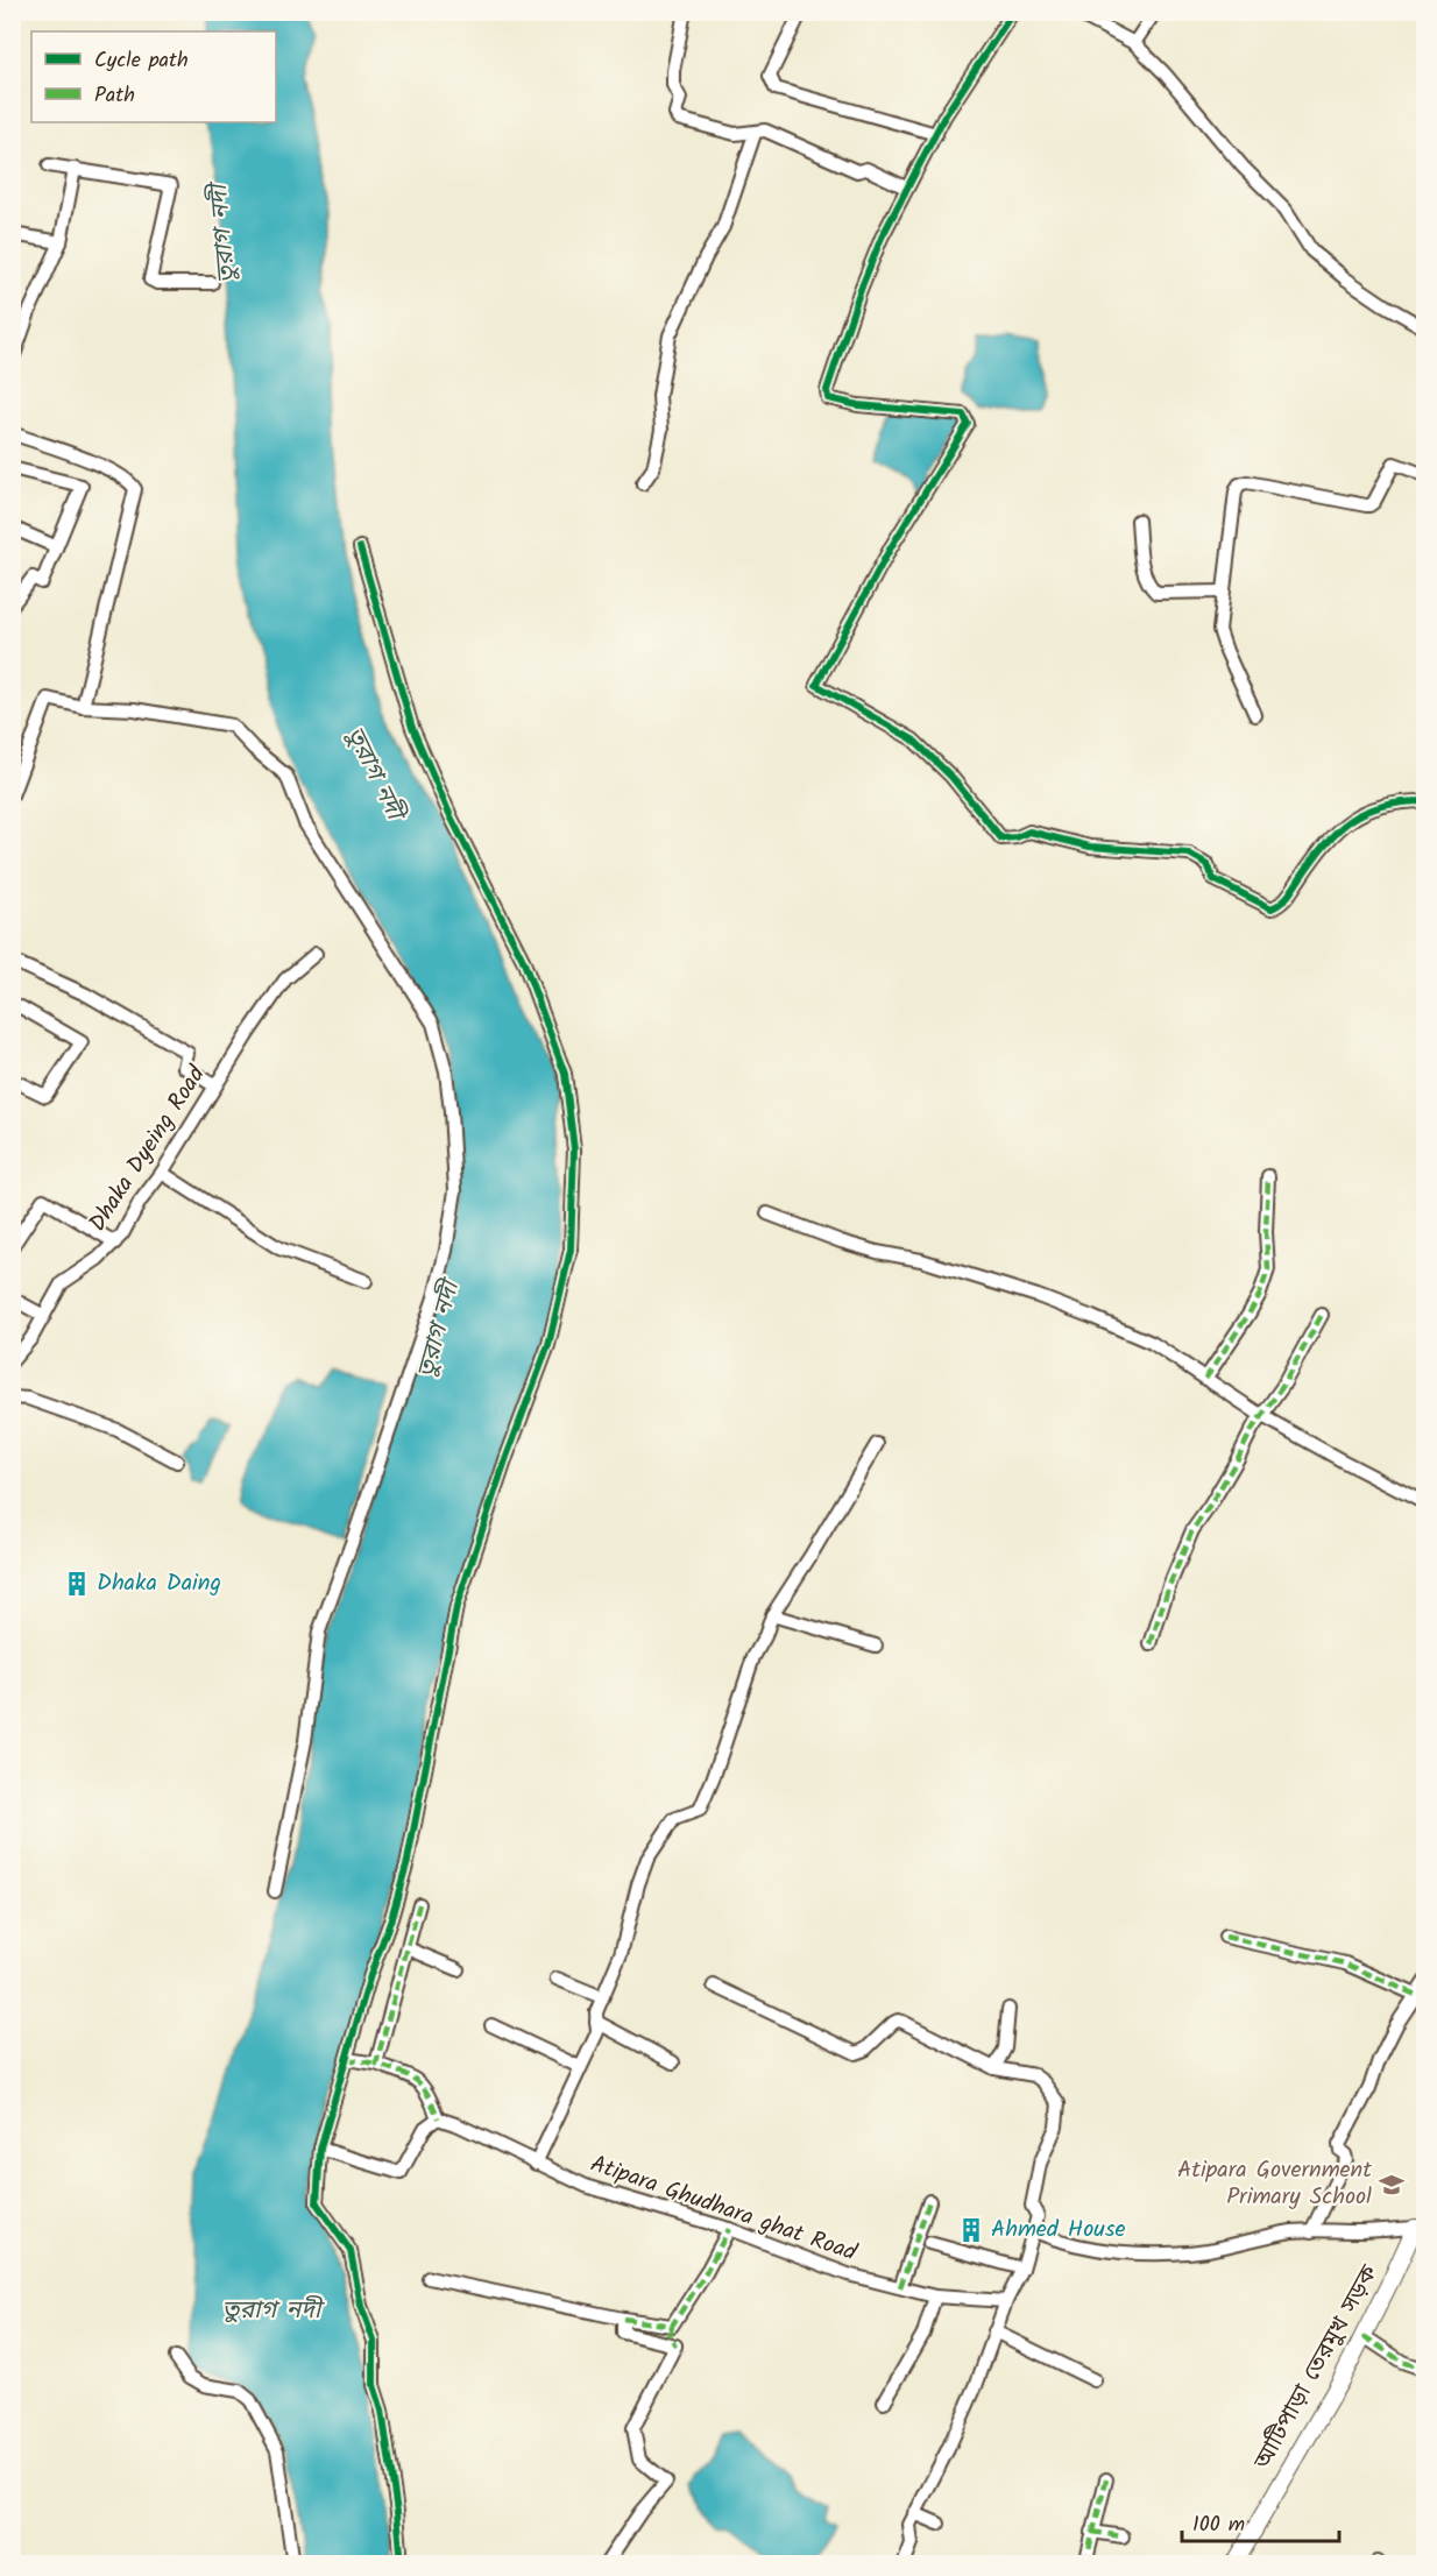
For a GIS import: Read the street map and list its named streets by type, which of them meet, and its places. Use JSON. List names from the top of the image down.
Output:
{
  "streets": {
    "main road": ["আটিপাড়া তেরমুখ সড়ক"],
    "street": ["Dhaka Dyeing Road", "Atipara Ghudhara ghat Road"]
  },
  "water": ["তুরাগ নদী"],
  "places": {
    "building": ["Dhaka Daing", "Ahmed House"],
    "school or university": ["Atipara Government Primary School"]
  },
  "legend": ["Cycle path", "Path"],
  "scale_bar": "100 m"
}
